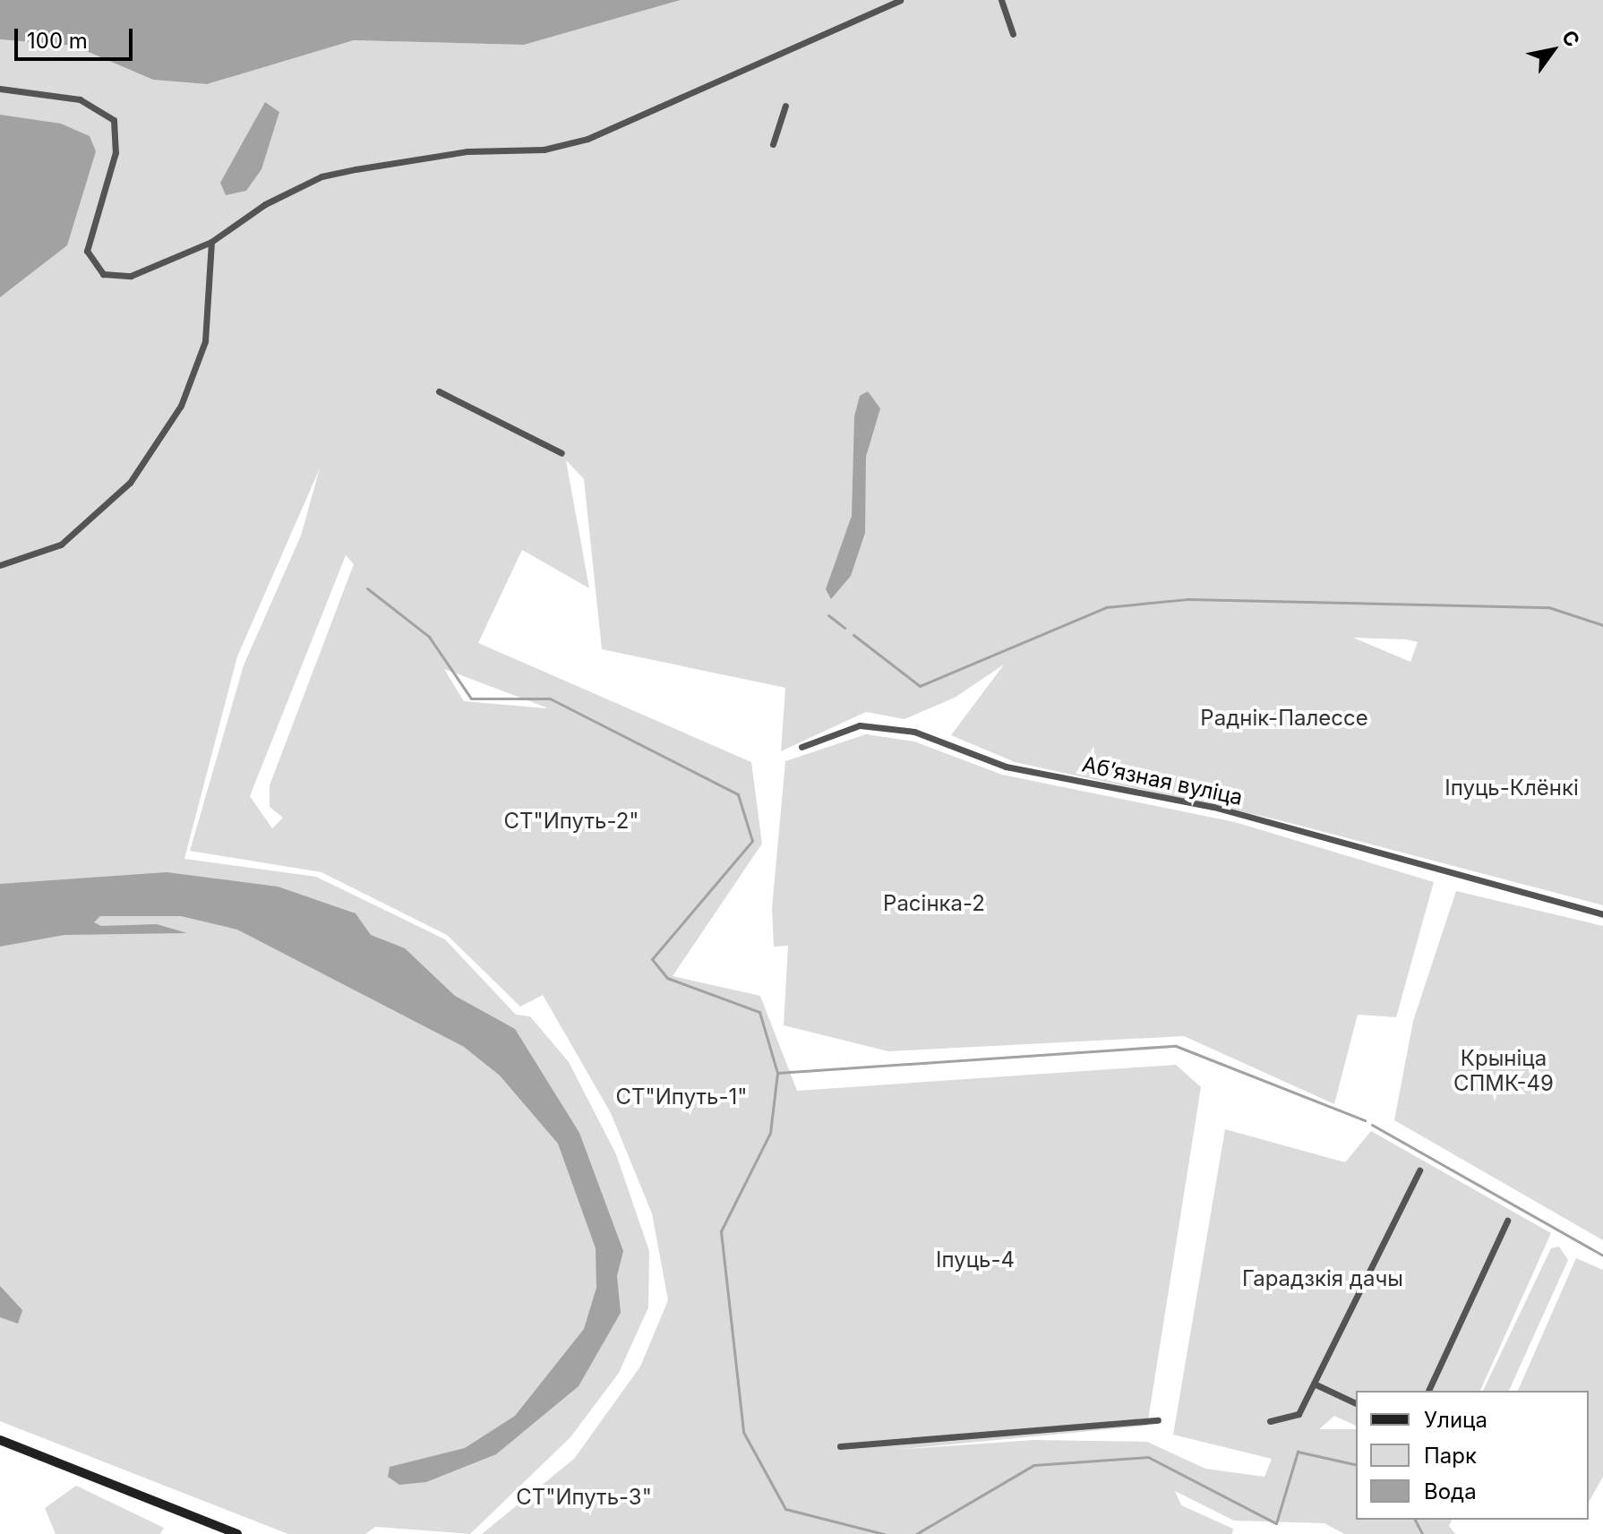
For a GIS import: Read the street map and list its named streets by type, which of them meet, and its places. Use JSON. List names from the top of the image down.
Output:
{
  "streets": {
    "street": ["Абʼязная вуліца"]
  },
  "parks": [
    "Раднік-Палессе",
    "Іпуць-Клёнкі",
    "СТ\"Ипуть-2\"",
    "Расінка-2",
    "Крыніца СПМК-49",
    "СТ\"Ипуть-1\"",
    "Іпуць-4",
    "Гарадзкія дачы",
    "СТ\"Ипуть-3\""
  ],
  "legend": ["Улица", "Парк", "Вода"],
  "scale_bar": "100 m",
  "north": "top right"
}
